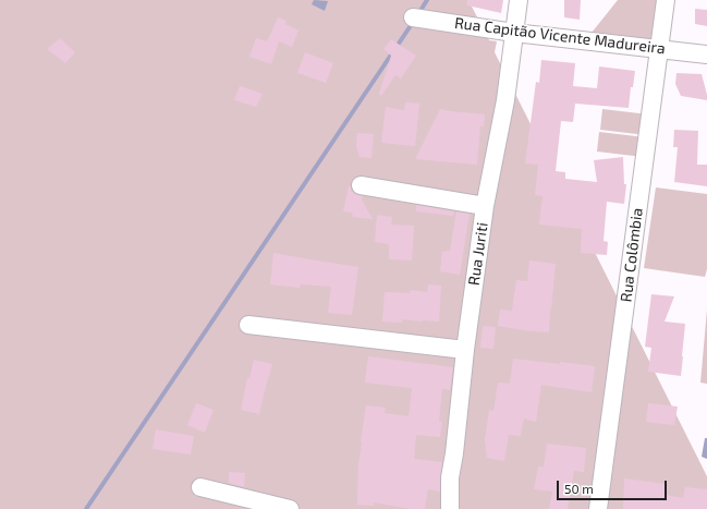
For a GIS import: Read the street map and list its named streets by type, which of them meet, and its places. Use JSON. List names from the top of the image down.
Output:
{
  "streets": {
    "street": ["Rua Capitão Vicente Madureira", "Rua Juriti", "Rua Colômbia"]
  },
  "crossings": [
    ["Rua Capitão Vicente Madureira", "Rua Juriti"],
    ["Rua Capitão Vicente Madureira", "Rua Colômbia"]
  ],
  "scale_bar": "50 m"
}
